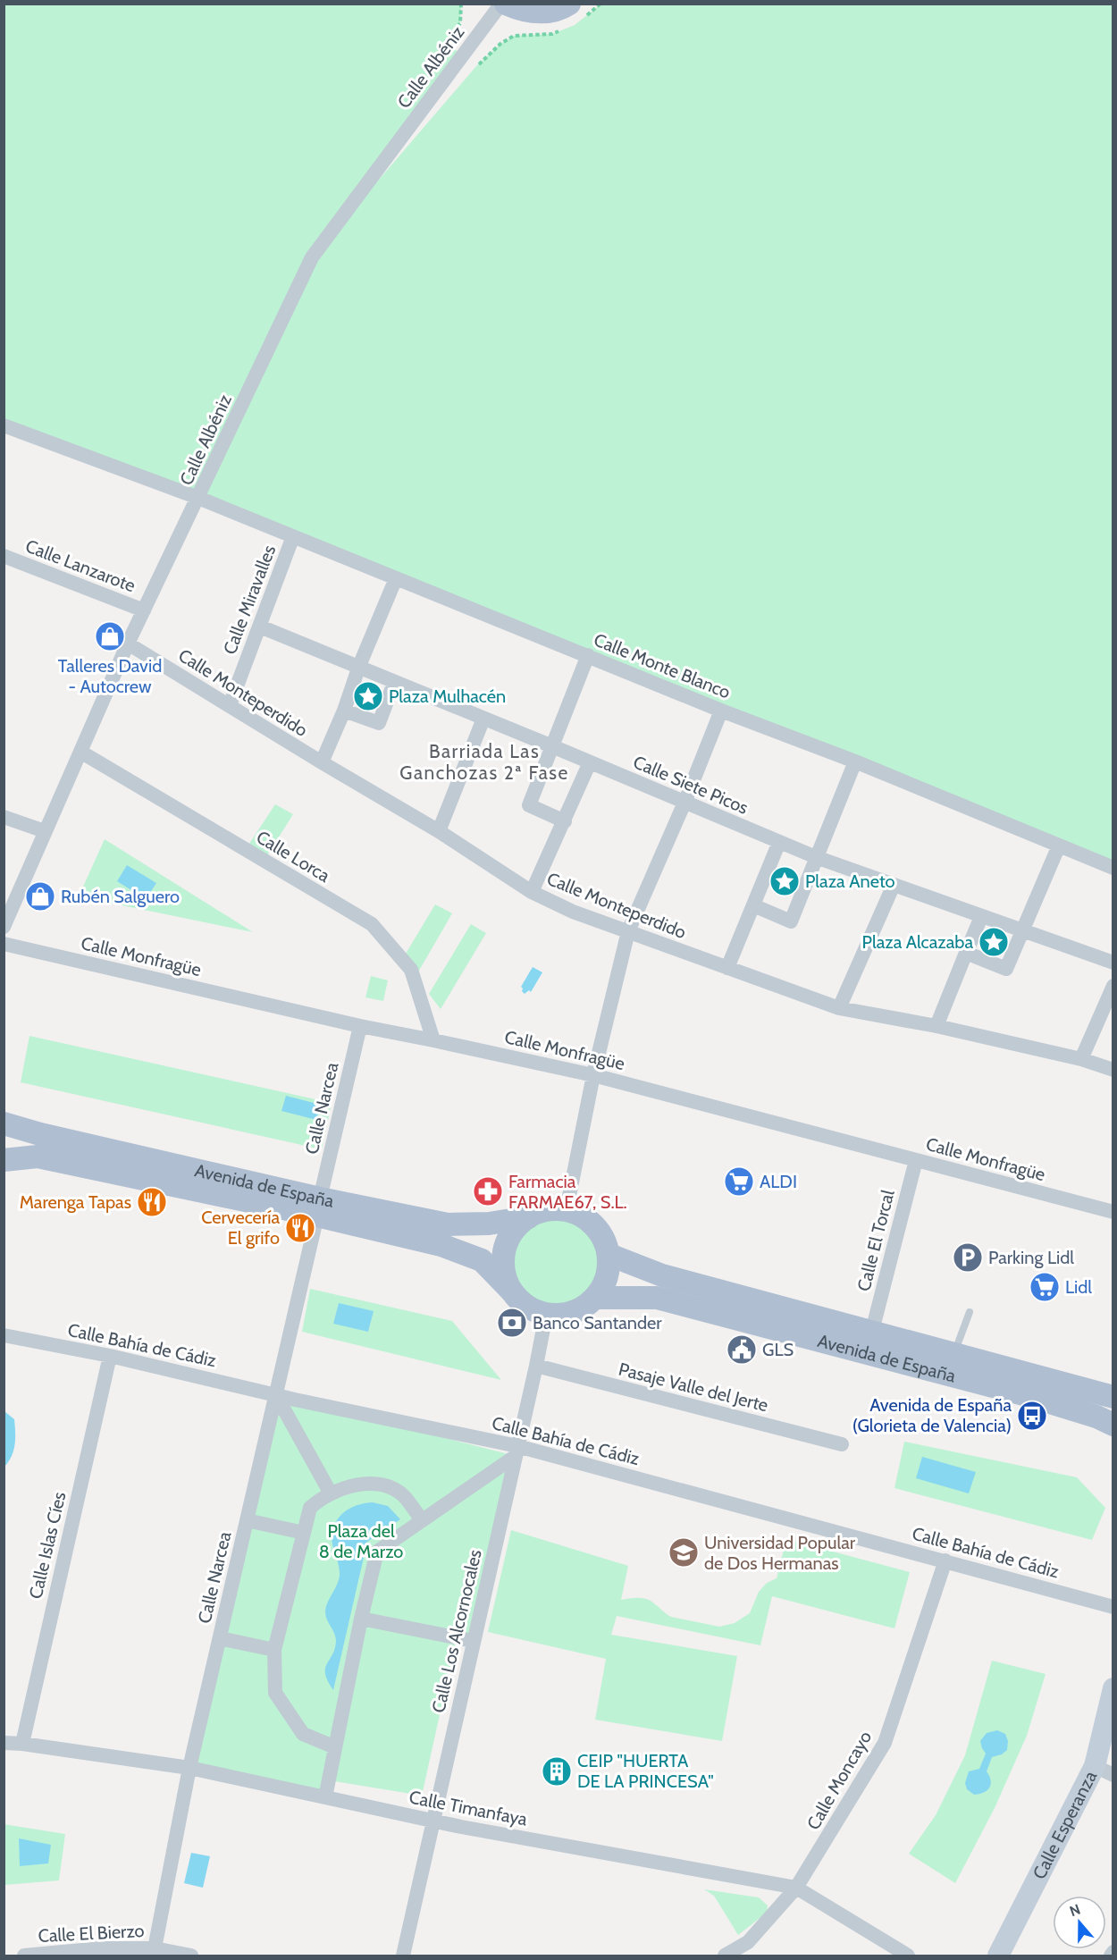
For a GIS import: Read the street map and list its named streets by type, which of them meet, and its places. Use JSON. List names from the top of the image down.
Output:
{
  "streets": {
    "main road": ["Avenida de España"],
    "street": [
      "Calle Albéniz",
      "Calle Lanzarote",
      "Calle Miravalles",
      "Calle Monte Blanco",
      "Calle Monteperdido",
      "Calle Siete Picos",
      "Calle Lorca",
      "Calle Monfragüe",
      "Calle Narcea",
      "Calle El Torcal",
      "Calle Bahía de Cádiz",
      "Pasaje Valle del Jerte",
      "Calle Islas Cíes",
      "Calle Los Alcornocales",
      "Calle Moncayo",
      "Calle Timanfaya",
      "Calle Esperanza",
      "Calle El Bierzo"
    ]
  },
  "crossings": [
    ["Calle Albéniz", "Calle Lanzarote"],
    ["Calle Albéniz", "Calle Monte Blanco"],
    ["Calle Albéniz", "Calle Monteperdido"],
    ["Calle Albéniz", "Calle Lorca"],
    ["Calle Miravalles", "Calle Monte Blanco"],
    ["Calle Miravalles", "Calle Monteperdido"],
    ["Calle Miravalles", "Calle Siete Picos"],
    ["Calle Lorca", "Calle Monfragüe"],
    ["Calle Monfragüe", "Calle Narcea"],
    ["Calle Monfragüe", "Calle El Torcal"],
    ["Calle Narcea", "Avenida de España"],
    ["Calle Narcea", "Calle Bahía de Cádiz"],
    ["Calle Narcea", "Calle Timanfaya"],
    ["Calle Narcea", "Calle El Bierzo"],
    ["Avenida de España", "Calle El Torcal"],
    ["Avenida de España", "Calle Los Alcornocales"],
    ["Calle Bahía de Cádiz", "Calle Islas Cíes"],
    ["Calle Bahía de Cádiz", "Calle Los Alcornocales"],
    ["Calle Bahía de Cádiz", "Calle Moncayo"],
    ["Pasaje Valle del Jerte", "Calle Los Alcornocales"],
    ["Calle Islas Cíes", "Calle Timanfaya"],
    ["Calle Los Alcornocales", "Calle Timanfaya"],
    ["Calle Moncayo", "Calle Timanfaya"]
  ],
  "districts": ["Barriada Las Ganchozas 2ª Fase"],
  "parks": ["Plaza del 8 de Marzo"],
  "places": {
    "shop": ["Talleres David - Autocrew", "Rubén Salguero"],
    "place": ["Plaza Mulhacén", "Plaza Aneto", "Plaza Alcazaba"],
    "supermarket": ["ALDI", "Lidl"],
    "pharmacy": ["Farmacia FARMAE67, S.L."],
    "restaurant": ["Marenga Tapas", "Cervecería El grifo"],
    "parking": ["Parking Lidl"],
    "bank": ["Banco Santander"],
    "public building": ["GLS"],
    "bus stop": ["Avenida de España (Glorieta de Valencia)"],
    "school or university": ["Universidad Popular de Dos Hermanas"],
    "building": ["CEIP \"HUERTA DE LA PRINCESA\""]
  },
  "north": "top"
}
